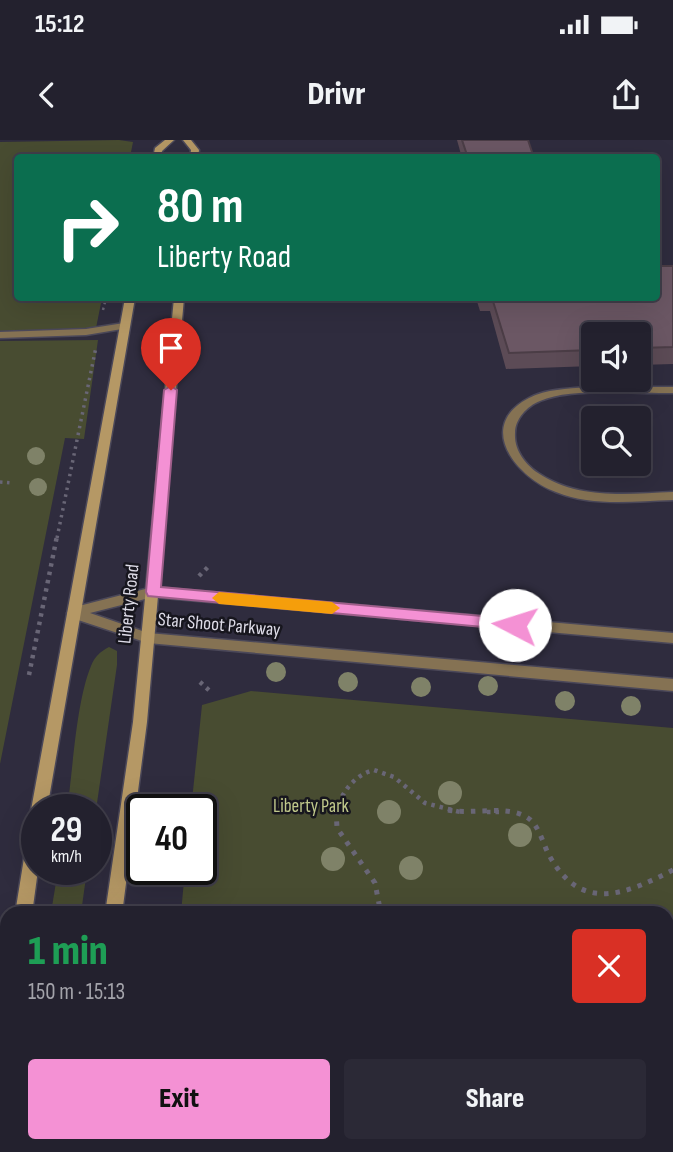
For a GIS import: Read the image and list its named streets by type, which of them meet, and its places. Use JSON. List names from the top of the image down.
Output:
{
  "streets": {
    "main road": ["Liberty Road"],
    "street": ["Star Shoot Parkway"]
  },
  "crossings": [
    ["Liberty Road", "Star Shoot Parkway"]
  ],
  "parks": ["Liberty Park"],
  "page": {
    "status": "15:12",
    "header": "Drivr",
    "turn": ["80 m", "Liberty Road"],
    "speed": "29 km/h",
    "limit": "40",
    "heading": ["1 min", "150 m · 15:13"],
    "buttons": ["Exit", "Share"]
  }
}
